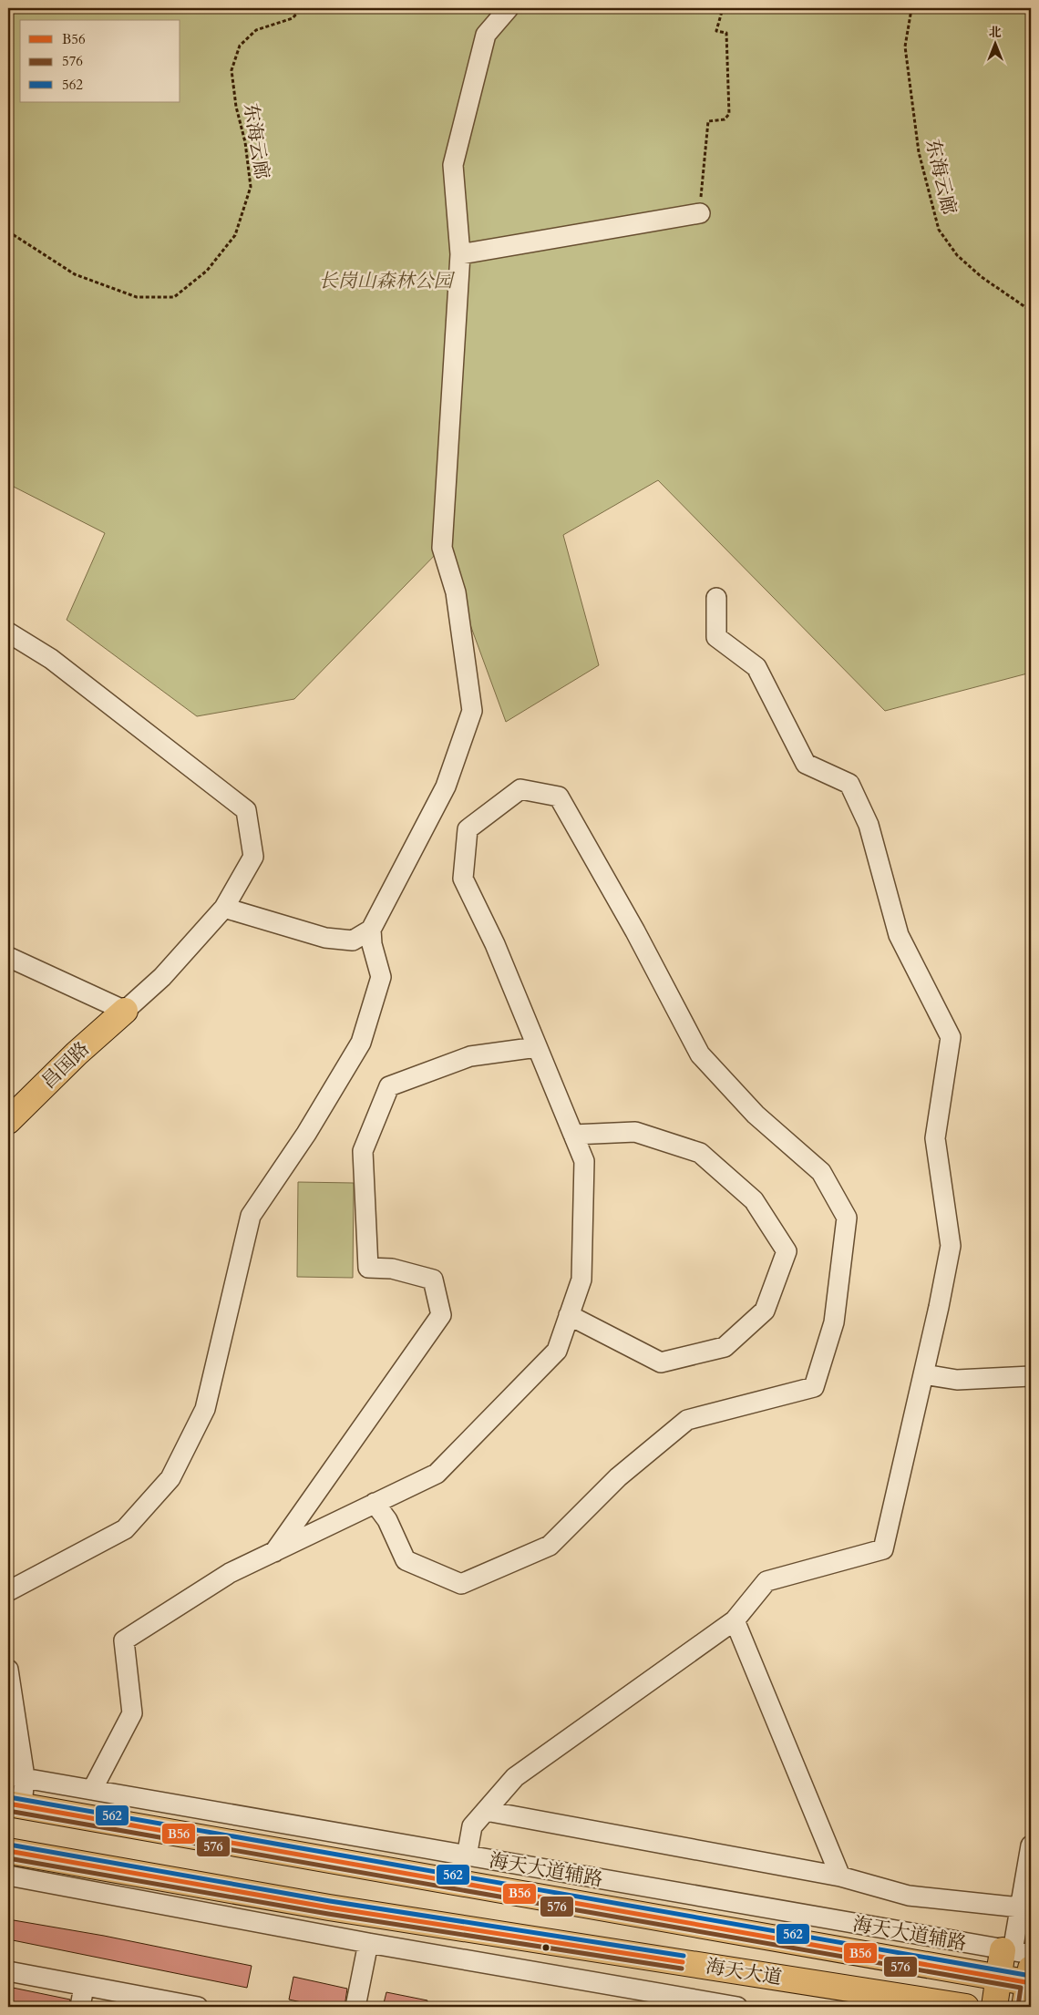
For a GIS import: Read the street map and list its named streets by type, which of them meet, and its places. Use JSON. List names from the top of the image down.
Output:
{
  "streets": {
    "main road": ["昌国路", "海天大道"],
    "street": ["海天大道辅路"],
    "path": ["东海云廊"]
  },
  "parks": ["长岗山森林公园"],
  "lines": ["transit line 562", "transit line B56", "transit line 576"],
  "legend": ["B56", "576", "562"],
  "north": "top"
}
